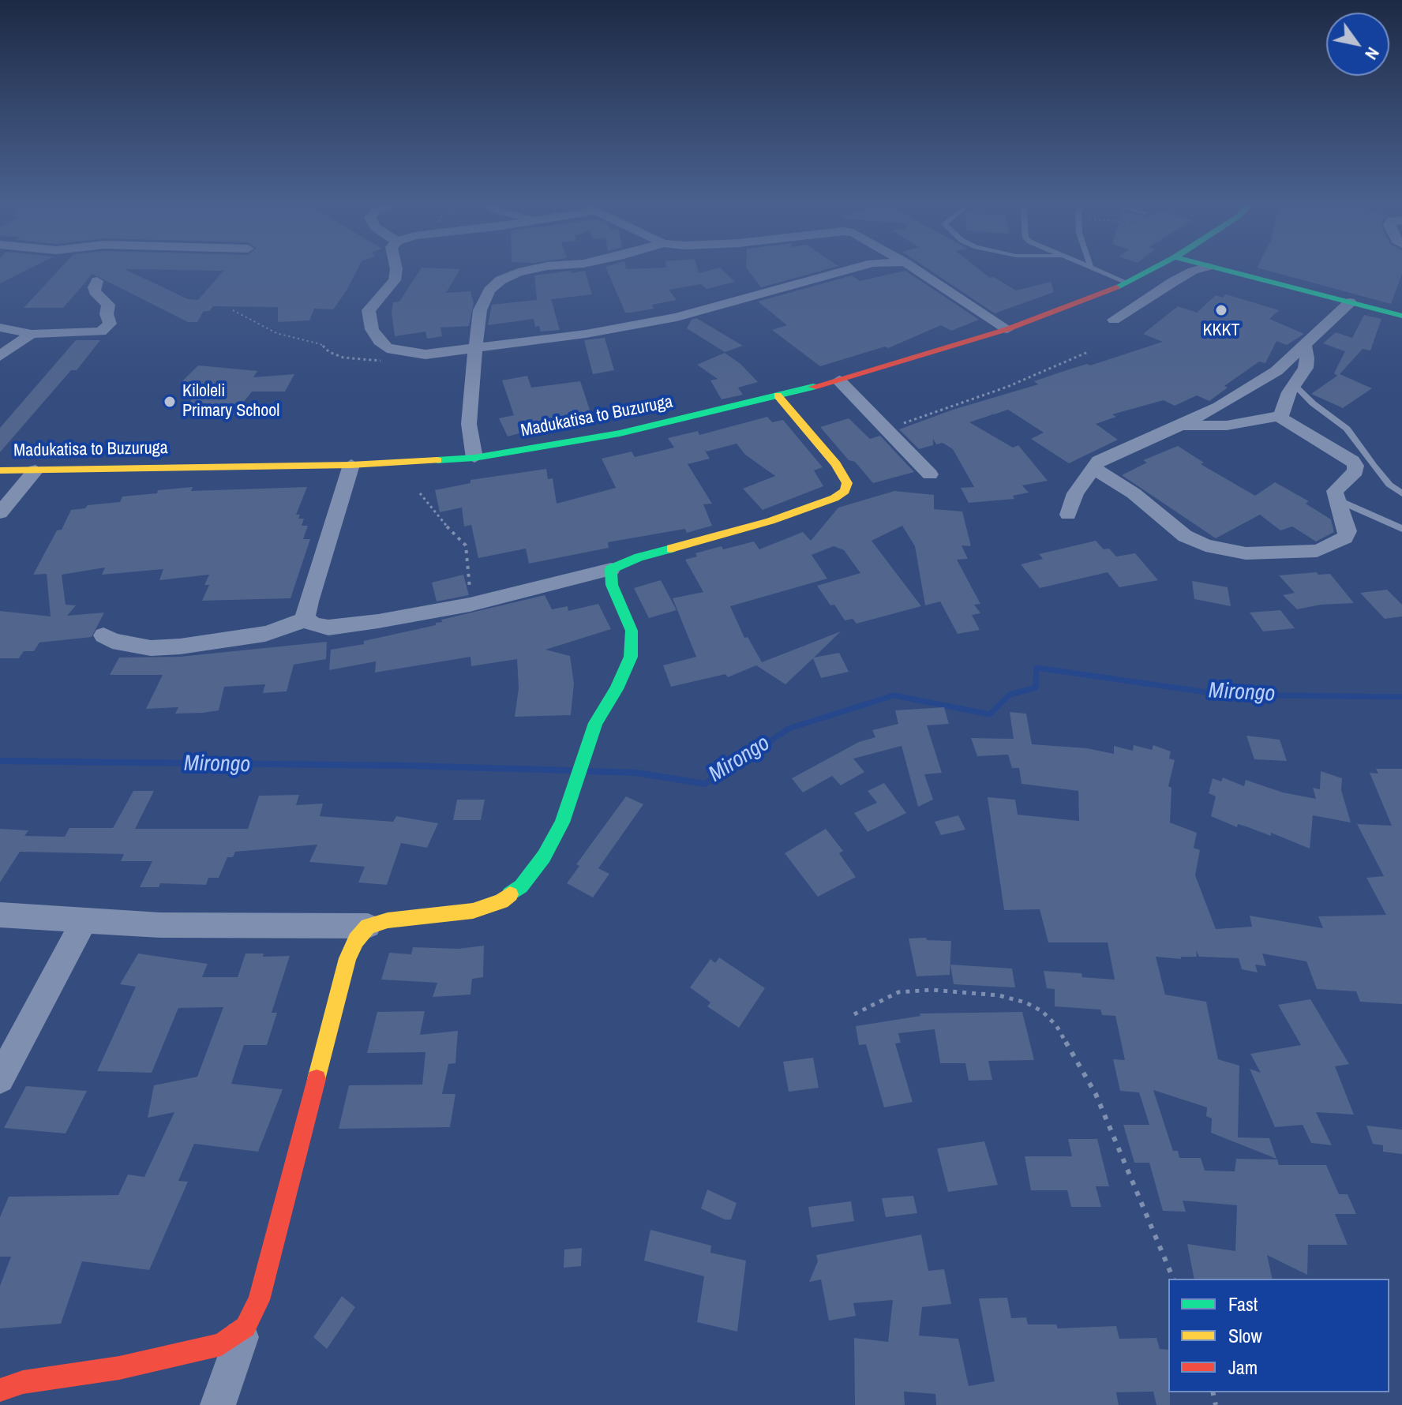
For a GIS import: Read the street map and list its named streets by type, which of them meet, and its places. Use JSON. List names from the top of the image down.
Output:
{
  "streets": {
    "main road": ["Madukatisa to Buzuruga"]
  },
  "water": ["Mirongo"],
  "places": ["KKKT", "Kiloleli Primary School"],
  "legend": ["Fast", "Slow", "Jam"],
  "north": "bottom right"
}
